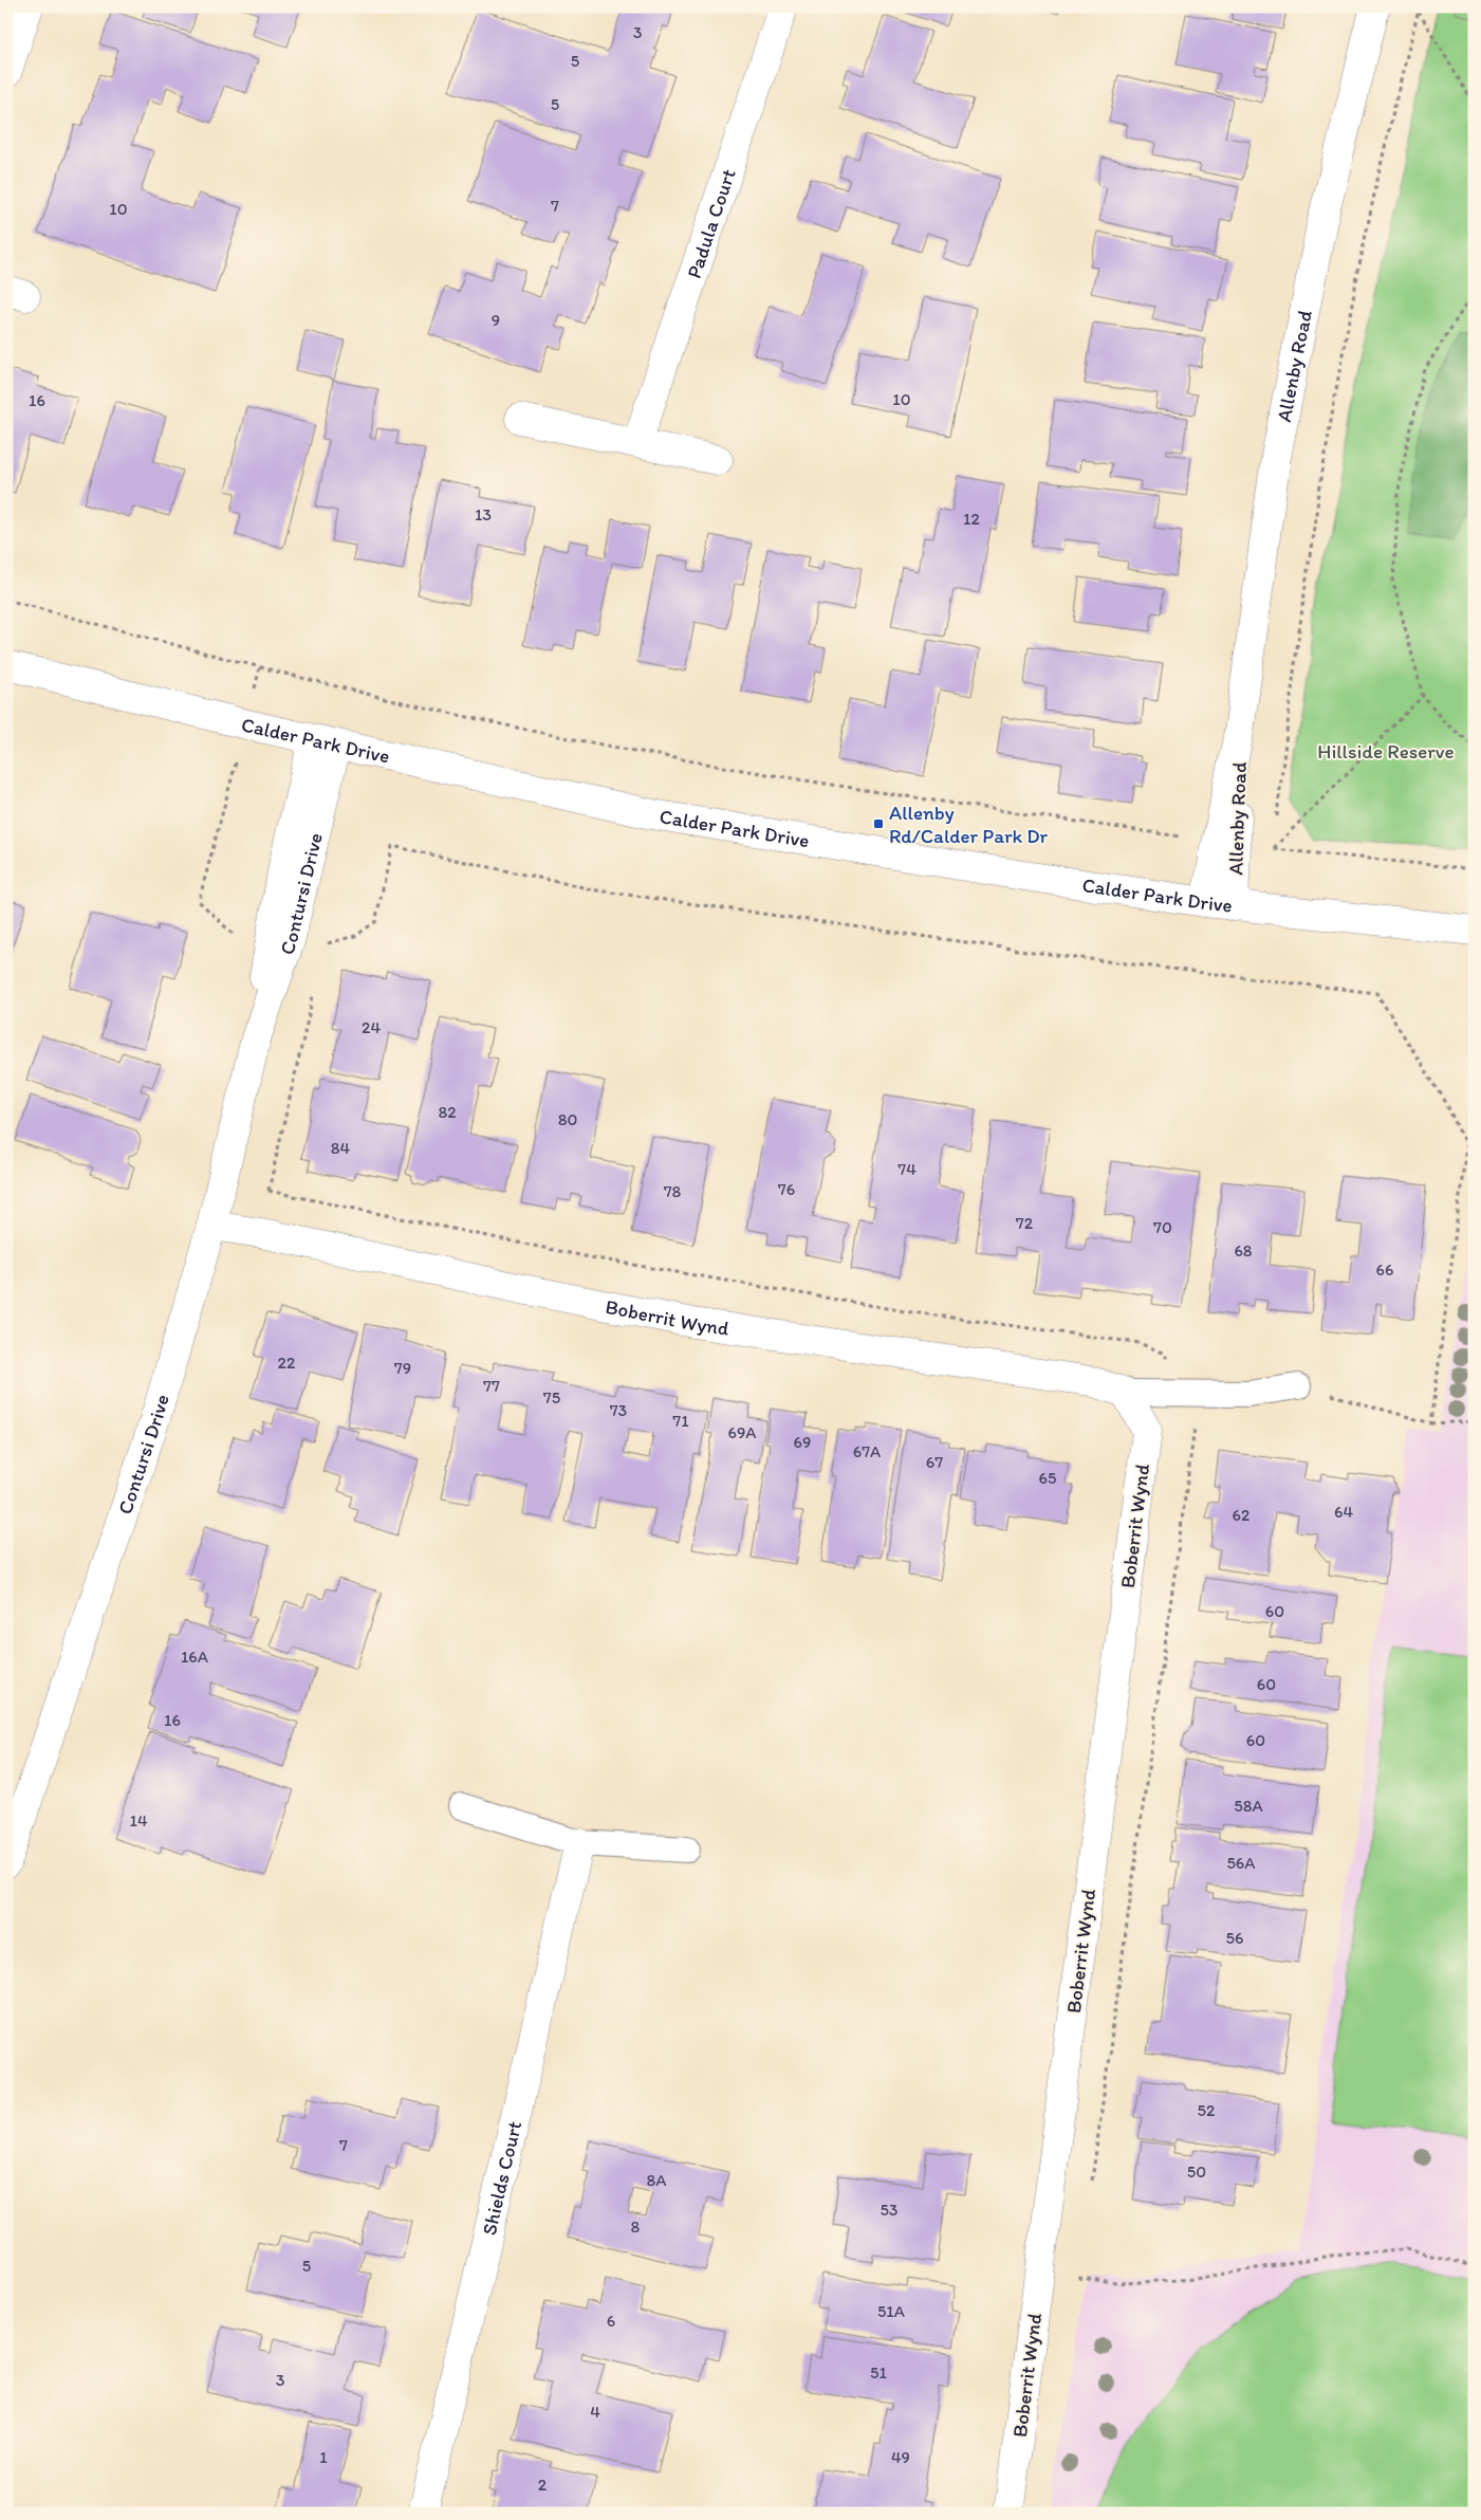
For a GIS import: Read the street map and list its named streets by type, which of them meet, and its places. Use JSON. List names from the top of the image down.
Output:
{
  "streets": {
    "street": [
      "Padula Court",
      "Allenby Road",
      "Calder Park Drive",
      "Contursi Drive",
      "Boberrit Wynd",
      "Shields Court"
    ]
  },
  "crossings": [
    ["Allenby Road", "Calder Park Drive"],
    ["Calder Park Drive", "Contursi Drive"],
    ["Contursi Drive", "Boberrit Wynd"]
  ],
  "parks": ["Hillside Reserve"],
  "places": {
    "transit": ["Allenby Rd/Calder Park Dr"]
  },
  "house_numbers": [
    "3",
    "5",
    "5",
    "7",
    "10",
    "9",
    "10",
    "16",
    "13",
    "12",
    "24",
    "82",
    "80",
    "84",
    "74",
    "76",
    "78",
    "72",
    "70",
    "68",
    "66",
    "22",
    "79",
    "77",
    "75",
    "73",
    "71",
    "69A",
    "69",
    "67A",
    "67",
    "65",
    "64",
    "62",
    "60",
    "16A",
    "60",
    "16",
    "60",
    "58A",
    "14",
    "56A",
    "56",
    "52",
    "7",
    "50",
    "8A",
    "53",
    "8",
    "5",
    "51A",
    "6",
    "51",
    "3",
    "4",
    "1",
    "49",
    "2"
  ]
}
